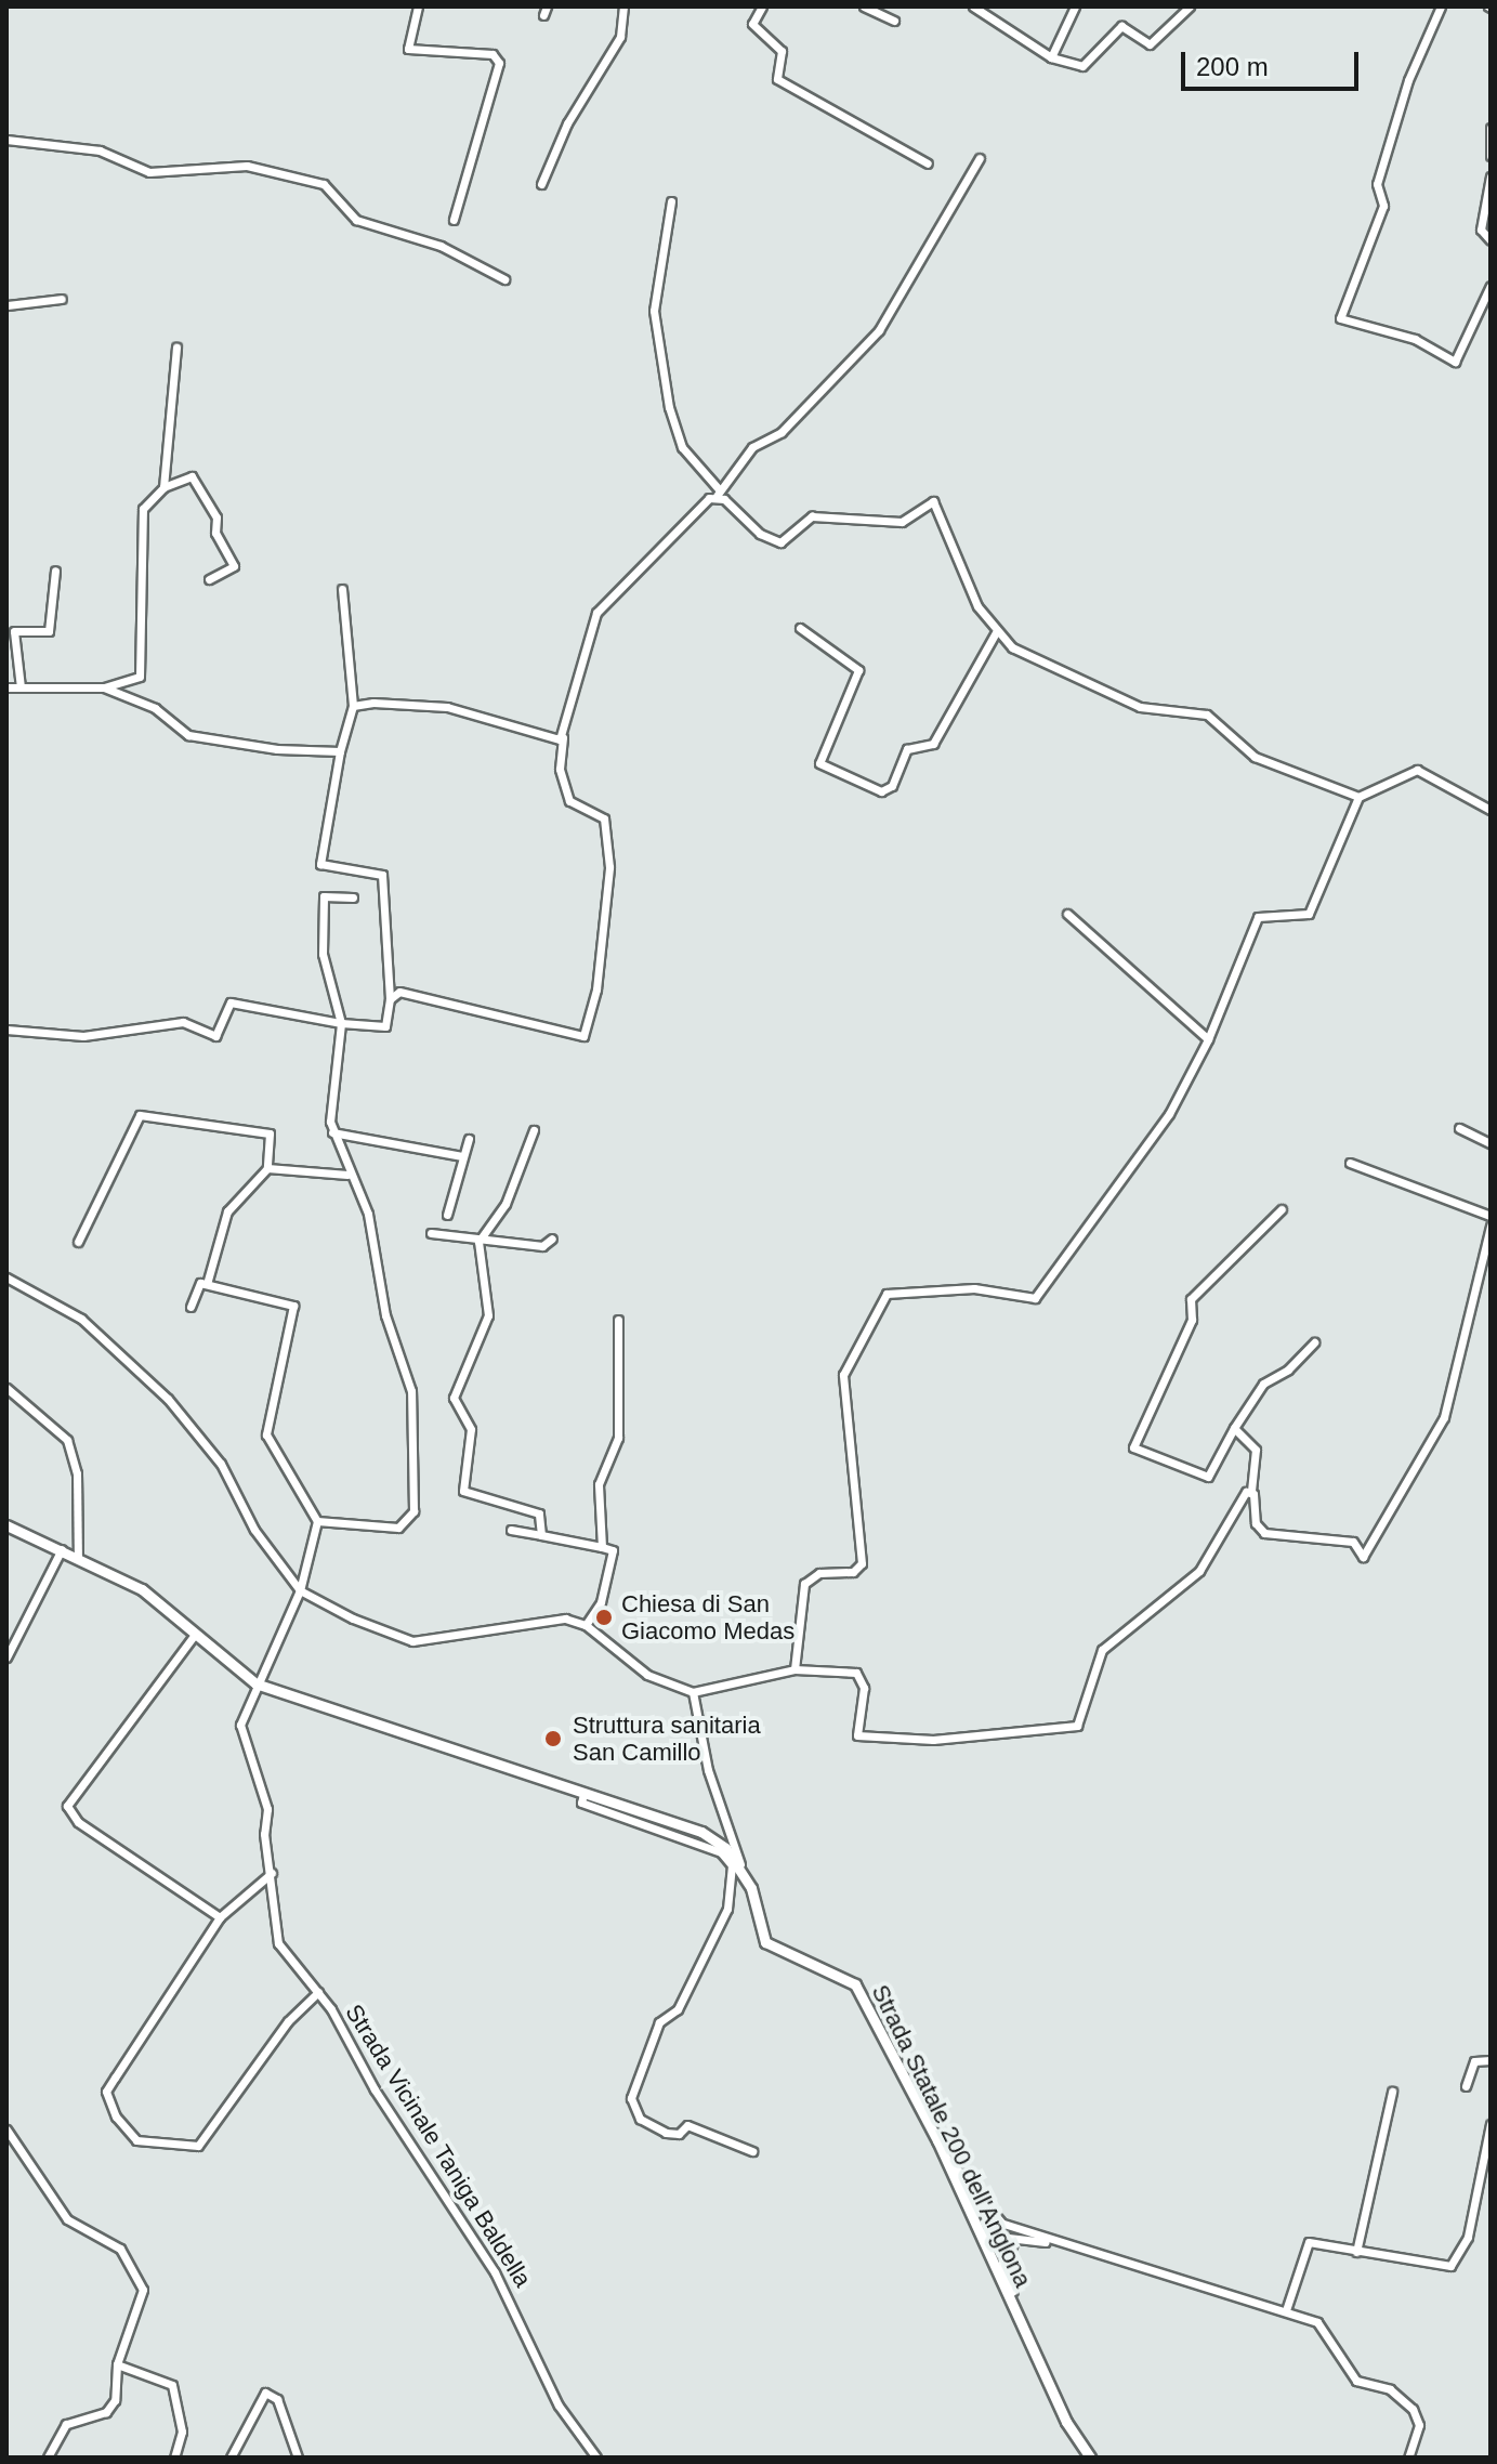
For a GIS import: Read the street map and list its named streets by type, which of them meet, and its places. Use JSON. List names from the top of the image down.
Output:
{
  "streets": {
    "main road": ["Strada Statale 200 dell'Anglona"],
    "street": ["Strada Vicinale Taniga Baldella"]
  },
  "places": ["Chiesa di San Giacomo Medas", "Struttura sanitaria San Camillo"],
  "scale_bar": "200 m"
}
